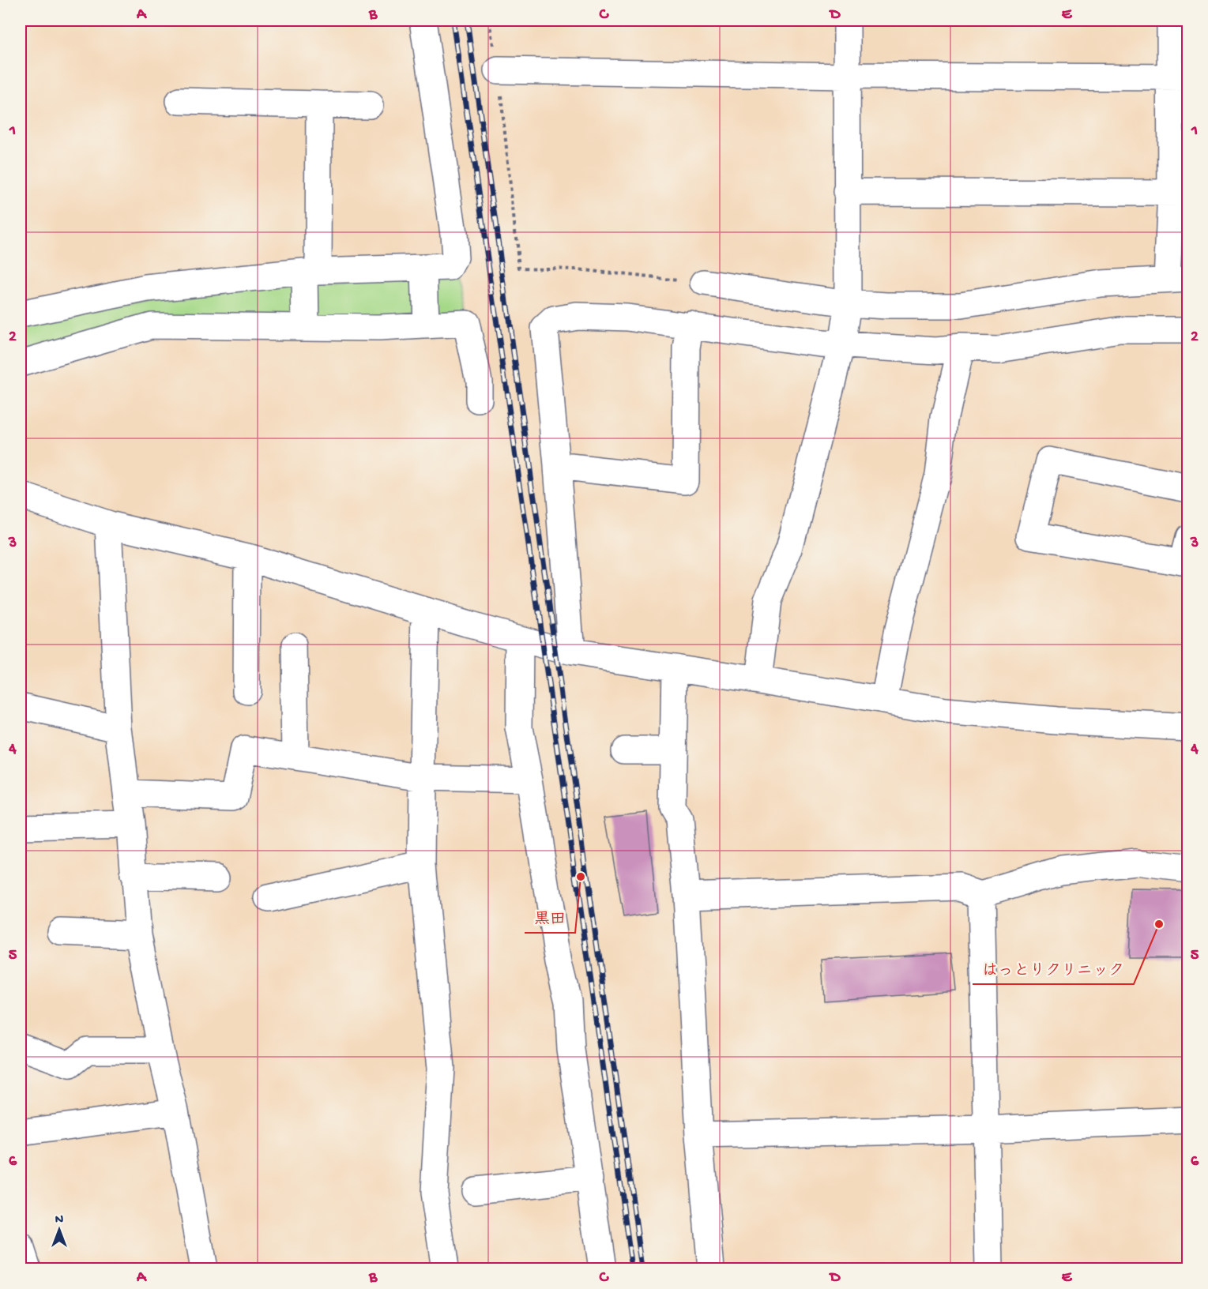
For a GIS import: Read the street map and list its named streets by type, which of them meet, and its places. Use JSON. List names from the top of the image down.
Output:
{
  "places": ["黒田", "はっとりクリニック"],
  "north": "top",
  "grid": {
    "columns": [
      "A",
      "B",
      "C",
      "D",
      "E"
    ],
    "rows": [
      "1",
      "2",
      "3",
      "4",
      "5",
      "6"
    ]
  }
}
